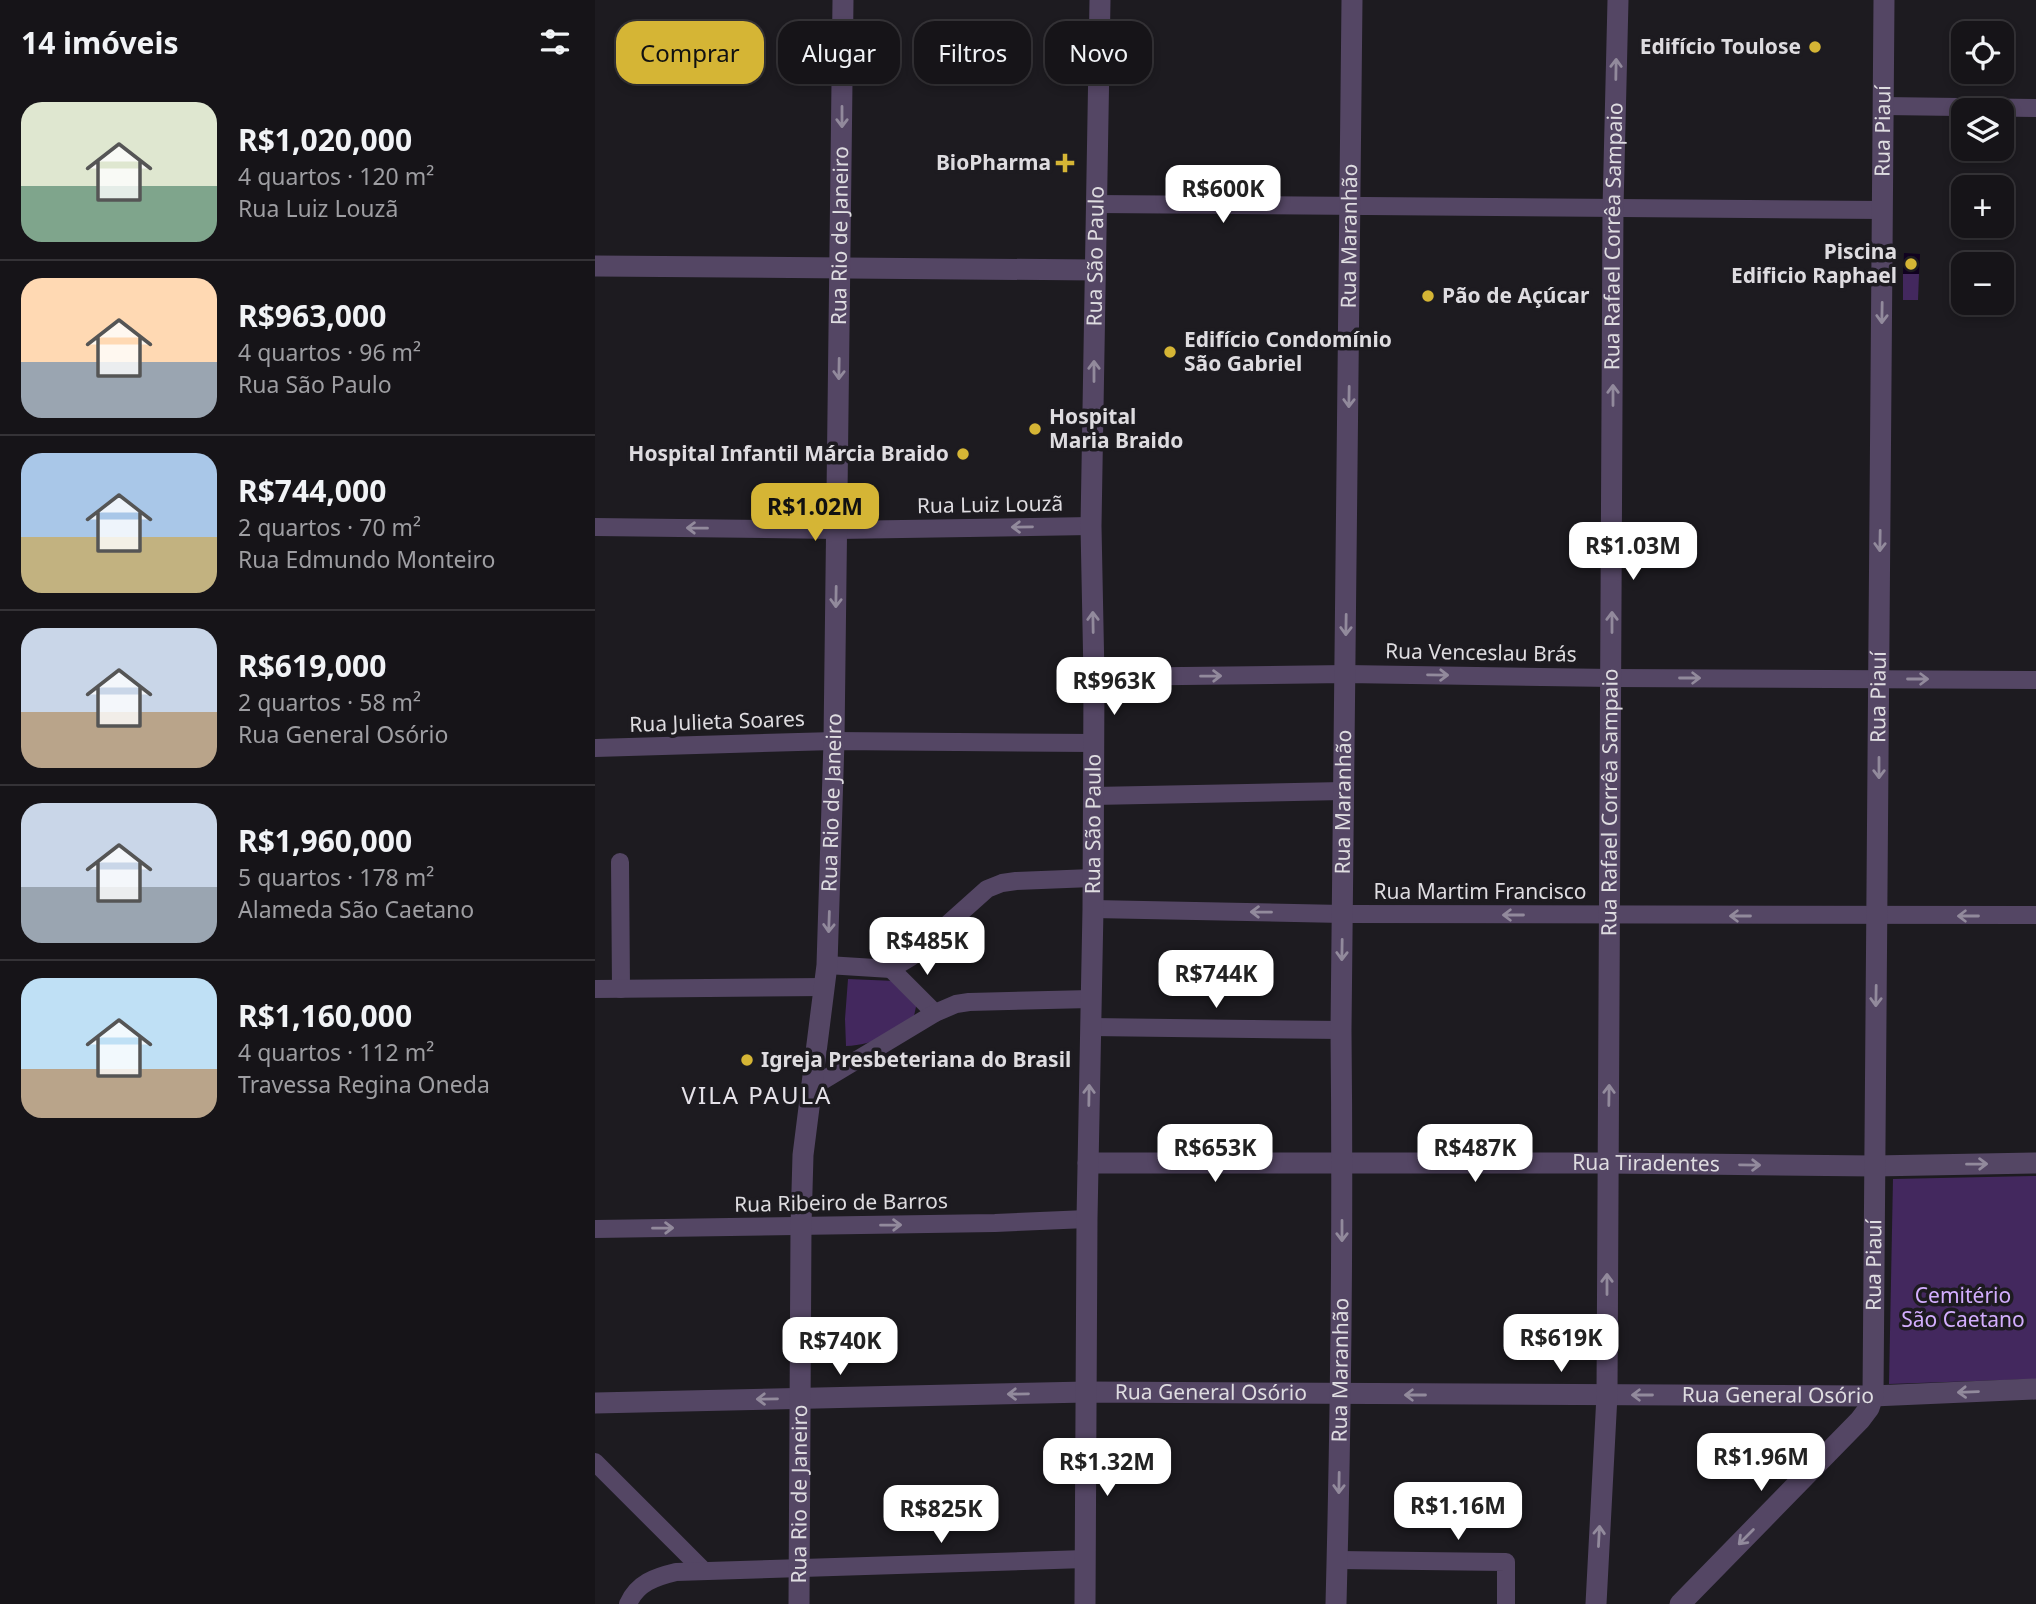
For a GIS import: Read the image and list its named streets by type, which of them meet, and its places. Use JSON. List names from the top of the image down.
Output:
{
  "streets": {
    "street": [
      "Rua Piauí",
      "Rua Maranhão",
      "Rua Rafael Corrêa Sampaio",
      "Rua Rio de Janeiro",
      "Rua São Paulo",
      "Rua Luiz Louzã",
      "Rua Venceslau Brás",
      "Rua Julieta Soares",
      "Rua Martim Francisco",
      "Rua Tiradentes",
      "Rua Ribeiro de Barros",
      "Rua General Osório"
    ]
  },
  "crossings": [
    ["Rua Piauí", "Rua Venceslau Brás"],
    ["Rua Piauí", "Rua Martim Francisco"],
    ["Rua Piauí", "Rua Tiradentes"],
    ["Rua Piauí", "Rua General Osório"],
    ["Rua Maranhão", "Rua Venceslau Brás"],
    ["Rua Maranhão", "Rua Martim Francisco"],
    ["Rua Maranhão", "Rua Tiradentes"],
    ["Rua Maranhão", "Rua General Osório"],
    ["Rua Rafael Corrêa Sampaio", "Rua Venceslau Brás"],
    ["Rua Rafael Corrêa Sampaio", "Rua Martim Francisco"],
    ["Rua Rafael Corrêa Sampaio", "Rua Tiradentes"],
    ["Rua Rafael Corrêa Sampaio", "Rua General Osório"],
    ["Rua Rio de Janeiro", "Rua Luiz Louzã"],
    ["Rua Rio de Janeiro", "Rua Julieta Soares"],
    ["Rua Rio de Janeiro", "Rua Ribeiro de Barros"],
    ["Rua Rio de Janeiro", "Rua General Osório"],
    ["Rua São Paulo", "Rua Luiz Louzã"],
    ["Rua São Paulo", "Rua Venceslau Brás"],
    ["Rua São Paulo", "Rua Julieta Soares"],
    ["Rua São Paulo", "Rua Martim Francisco"],
    ["Rua São Paulo", "Rua Tiradentes"],
    ["Rua São Paulo", "Rua Ribeiro de Barros"],
    ["Rua São Paulo", "Rua General Osório"]
  ],
  "one_way": [
    "Rua Piauí",
    "Rua Maranhão",
    "Rua Rafael Corrêa Sampaio",
    "Rua Rio de Janeiro",
    "Rua Luiz Louzã",
    "Rua Venceslau Brás",
    "Rua Tiradentes",
    "Rua Ribeiro de Barros"
  ],
  "districts": ["VILA PAULA"],
  "parks": ["Cemitério São Caetano"],
  "places": {
    "other": [
      "Edifício Toulose",
      "Piscina Edificio Raphael",
      "Pão de Açúcar",
      "Edifício Condomínio São Gabriel",
      "Hospital Maria Braido",
      "Hospital Infantil Márcia Braido",
      "Igreja Presbeteriana do Brasil"
    ],
    "health": ["BioPharma"]
  },
  "page": {
    "heading": "14 imóveis",
    "map_buttons": ["+", "−"],
    "chip": [
      "Comprar",
      "Alugar",
      "Filtros",
      "Novo"
    ],
    "list": [
      {
        "name": "R$1,020,000",
        "note": "4 quartos · 120 m² · Rua Luiz Louzã"
      },
      {
        "name": "R$963,000",
        "note": "4 quartos · 96 m² · Rua São Paulo"
      },
      {
        "name": "R$744,000",
        "note": "2 quartos · 70 m² · Rua Edmundo Monteiro"
      },
      {
        "name": "R$619,000",
        "note": "2 quartos · 58 m² · Rua General Osório"
      },
      {
        "name": "R$1,960,000",
        "note": "5 quartos · 178 m² · Alameda São Caetano"
      },
      {
        "name": "R$1,160,000",
        "note": "4 quartos · 112 m² · Travessa Regina Oneda"
      }
    ],
    "price": [
      "R$600K",
      "R$1.02M",
      "R$1.03M",
      "R$963K",
      "R$485K",
      "R$744K",
      "R$653K",
      "R$487K",
      "R$619K",
      "R$740K",
      "R$1.96M",
      "R$1.32M",
      "R$1.16M",
      "R$825K"
    ]
  }
}
